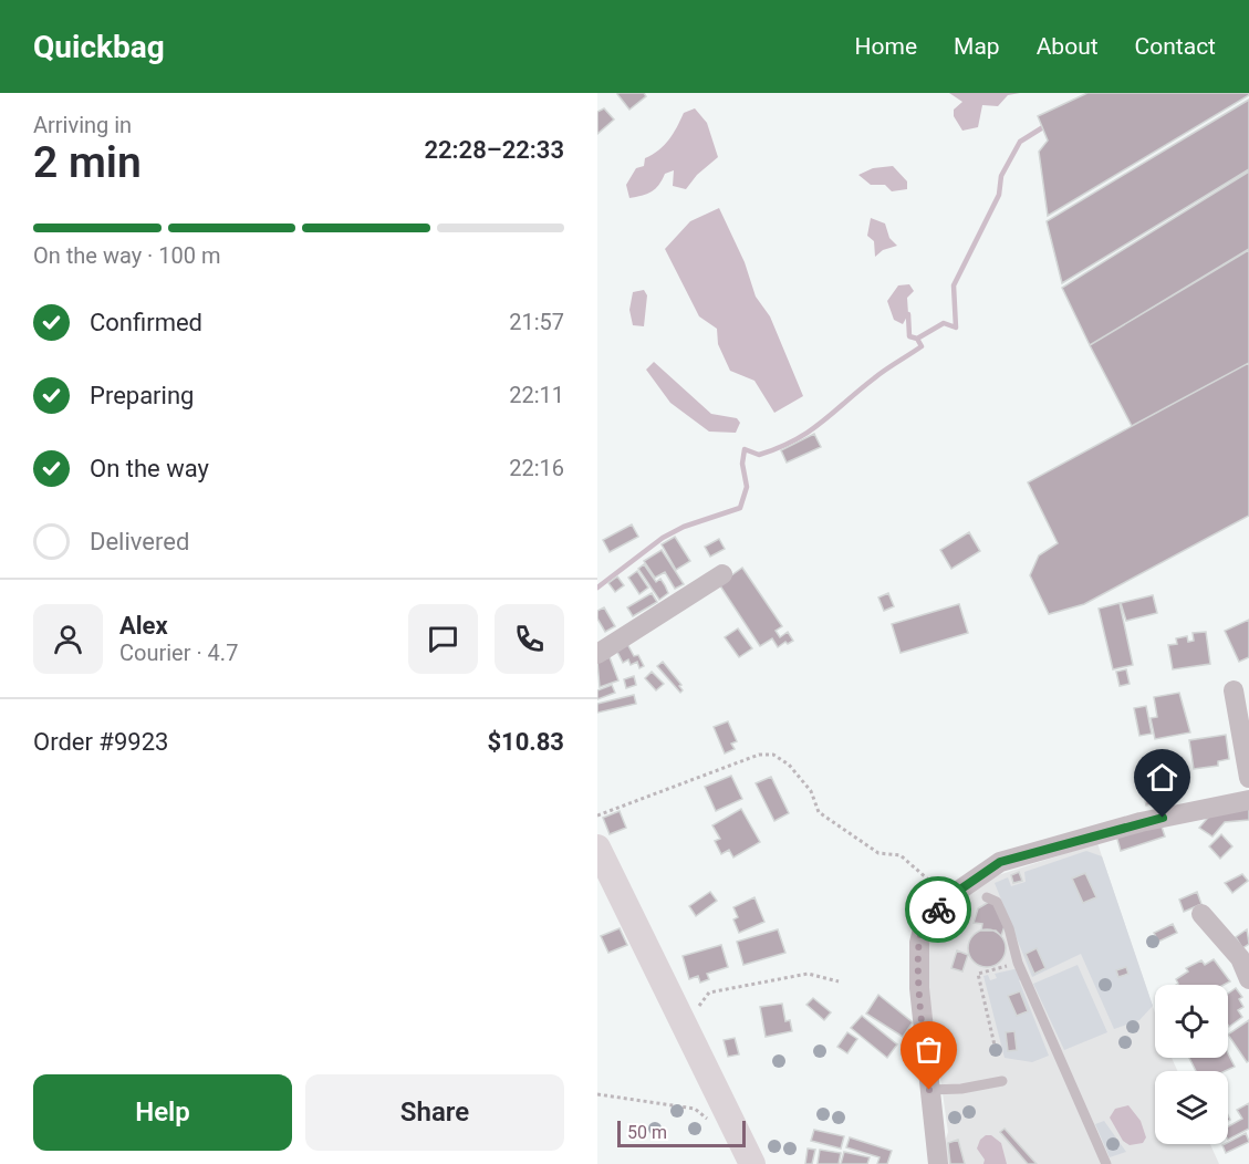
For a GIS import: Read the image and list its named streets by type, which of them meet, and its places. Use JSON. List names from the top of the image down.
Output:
{
  "scale_bar": "50 m",
  "page": {
    "header": "Quickbag",
    "nav": [
      "Home",
      "Map",
      "About",
      "Contact"
    ],
    "heading": ["2 min", "Arriving in", "22:28–22:33"],
    "panel": [
      "Alex",
      "Courier · 4.7",
      "Order #9923",
      "$10.83"
    ],
    "bar": "On the way · 100 m",
    "list": [
      ["Confirmed", "21:57"],
      ["Preparing", "22:11"],
      ["On the way", "22:16"],
      "Delivered"
    ],
    "buttons": ["Help", "Share"],
    "scale": "50 m"
  }
}
